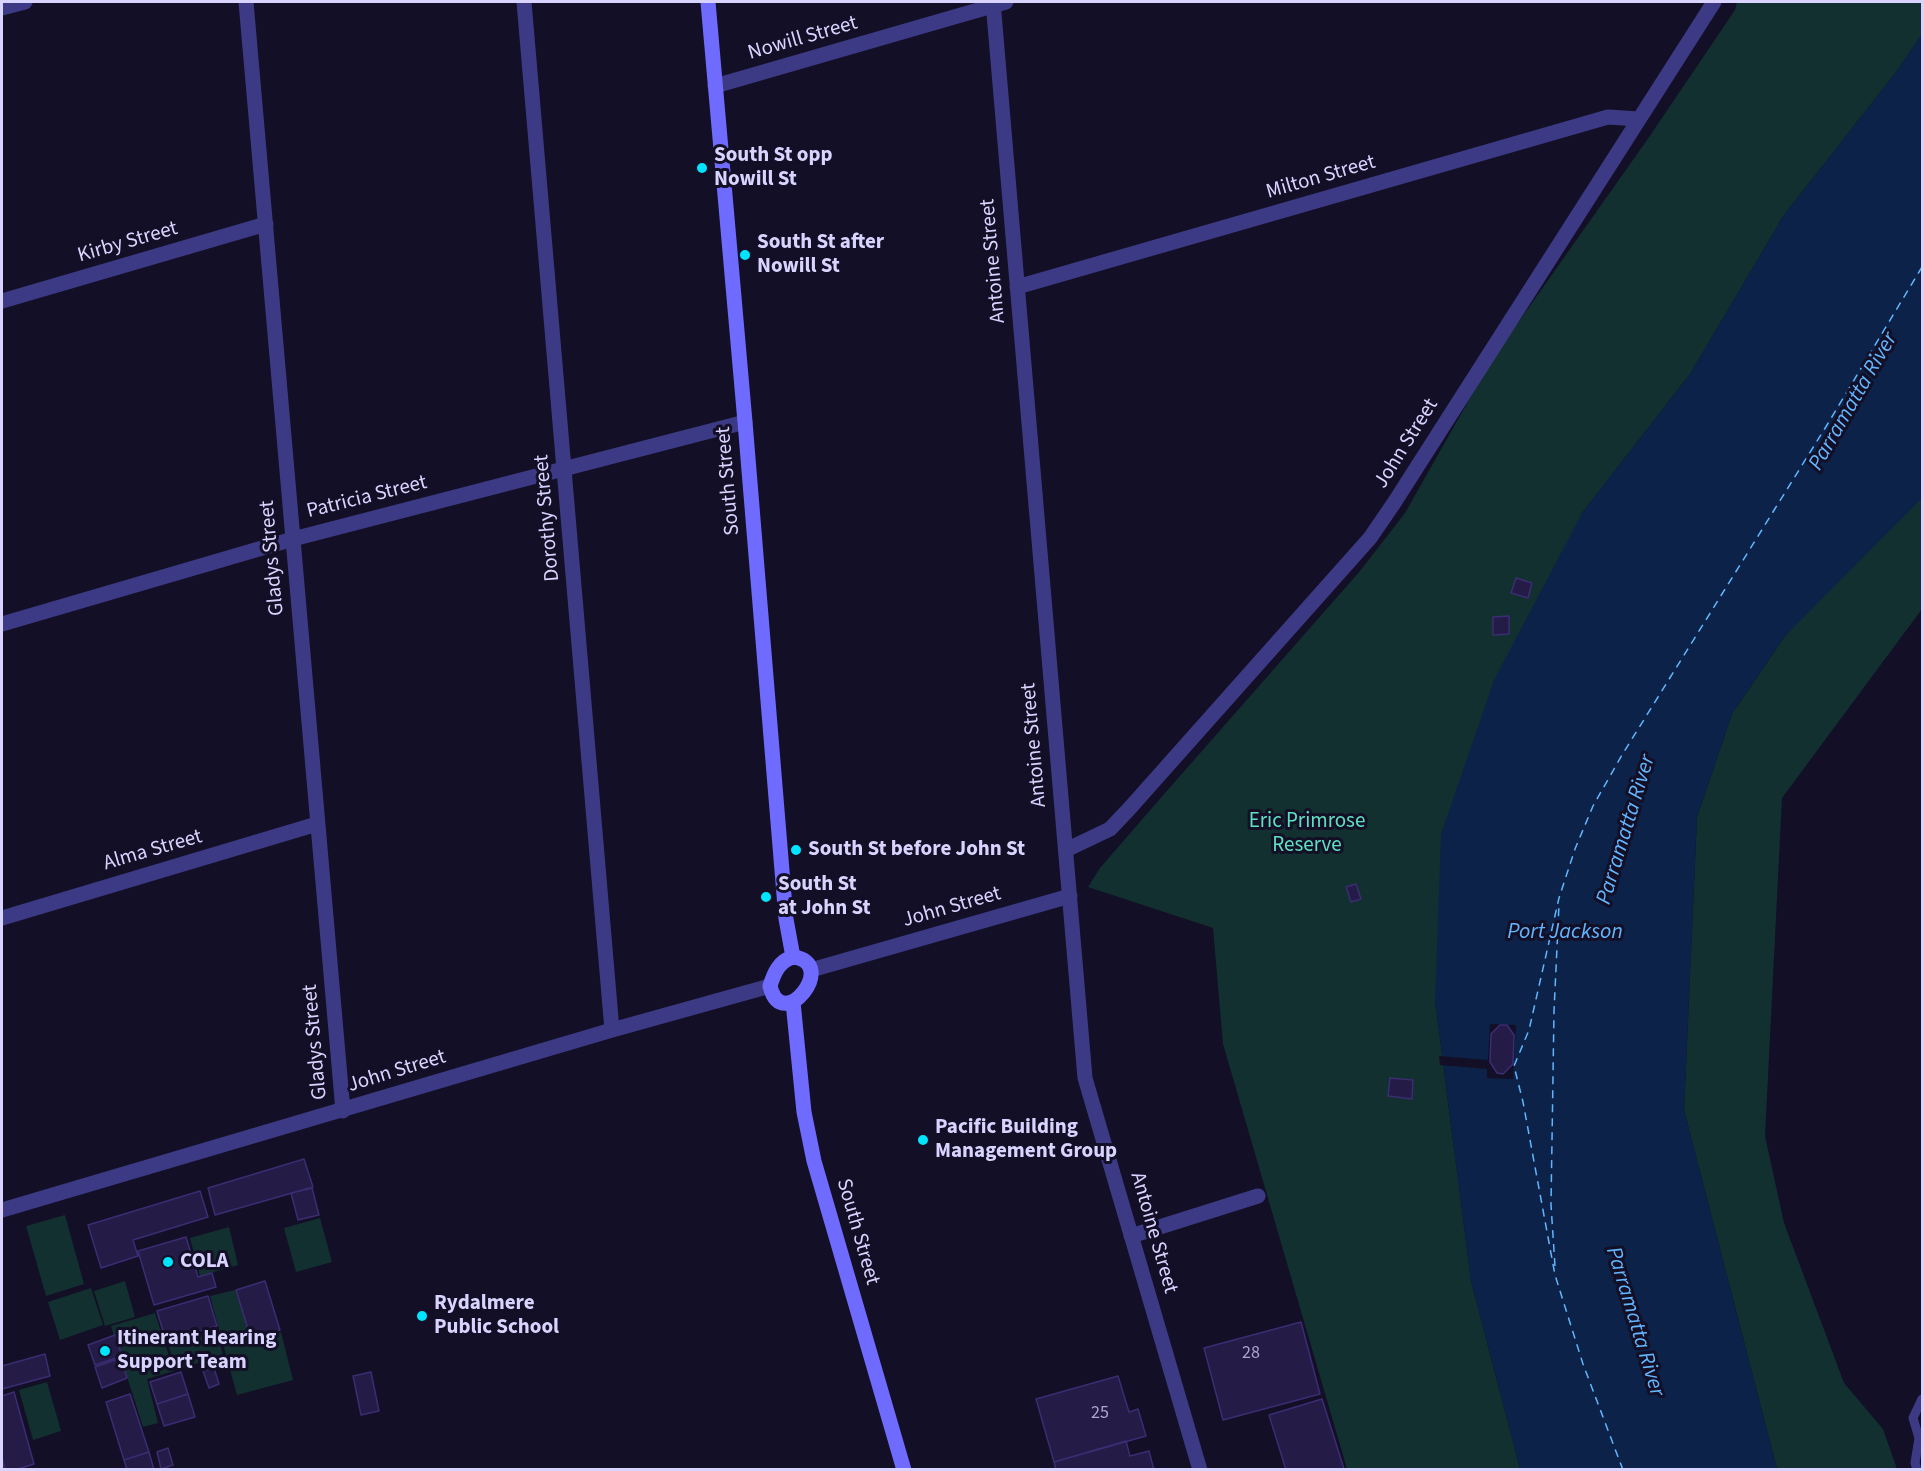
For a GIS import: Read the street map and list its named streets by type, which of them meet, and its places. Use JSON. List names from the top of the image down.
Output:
{
  "streets": {
    "street": [
      "Nowill Street",
      "Milton Street",
      "Kirby Street",
      "Antoine Street",
      "John Street",
      "South Street",
      "Patricia Street",
      "Dorothy Street",
      "Gladys Street",
      "Alma Street"
    ]
  },
  "crossings": [
    ["Nowill Street", "Antoine Street"],
    ["Nowill Street", "South Street"],
    ["Milton Street", "Antoine Street"],
    ["Milton Street", "John Street"],
    ["Kirby Street", "Gladys Street"],
    ["Antoine Street", "John Street"],
    ["John Street", "South Street"],
    ["John Street", "Dorothy Street"],
    ["John Street", "Gladys Street"],
    ["South Street", "Patricia Street"],
    ["Patricia Street", "Dorothy Street"],
    ["Patricia Street", "Gladys Street"],
    ["Gladys Street", "Alma Street"]
  ],
  "water": ["Parramatta River", "Port Jackson"],
  "parks": ["Eric Primrose Reserve"],
  "places": [
    "South St opp Nowill St",
    "South St after Nowill St",
    "South St before John St",
    "South St at John St",
    "Pacific Building Management Group",
    "COLA",
    "Rydalmere Public School",
    "Itinerant Hearing Support Team"
  ],
  "house_numbers": ["28", "25"]
}
